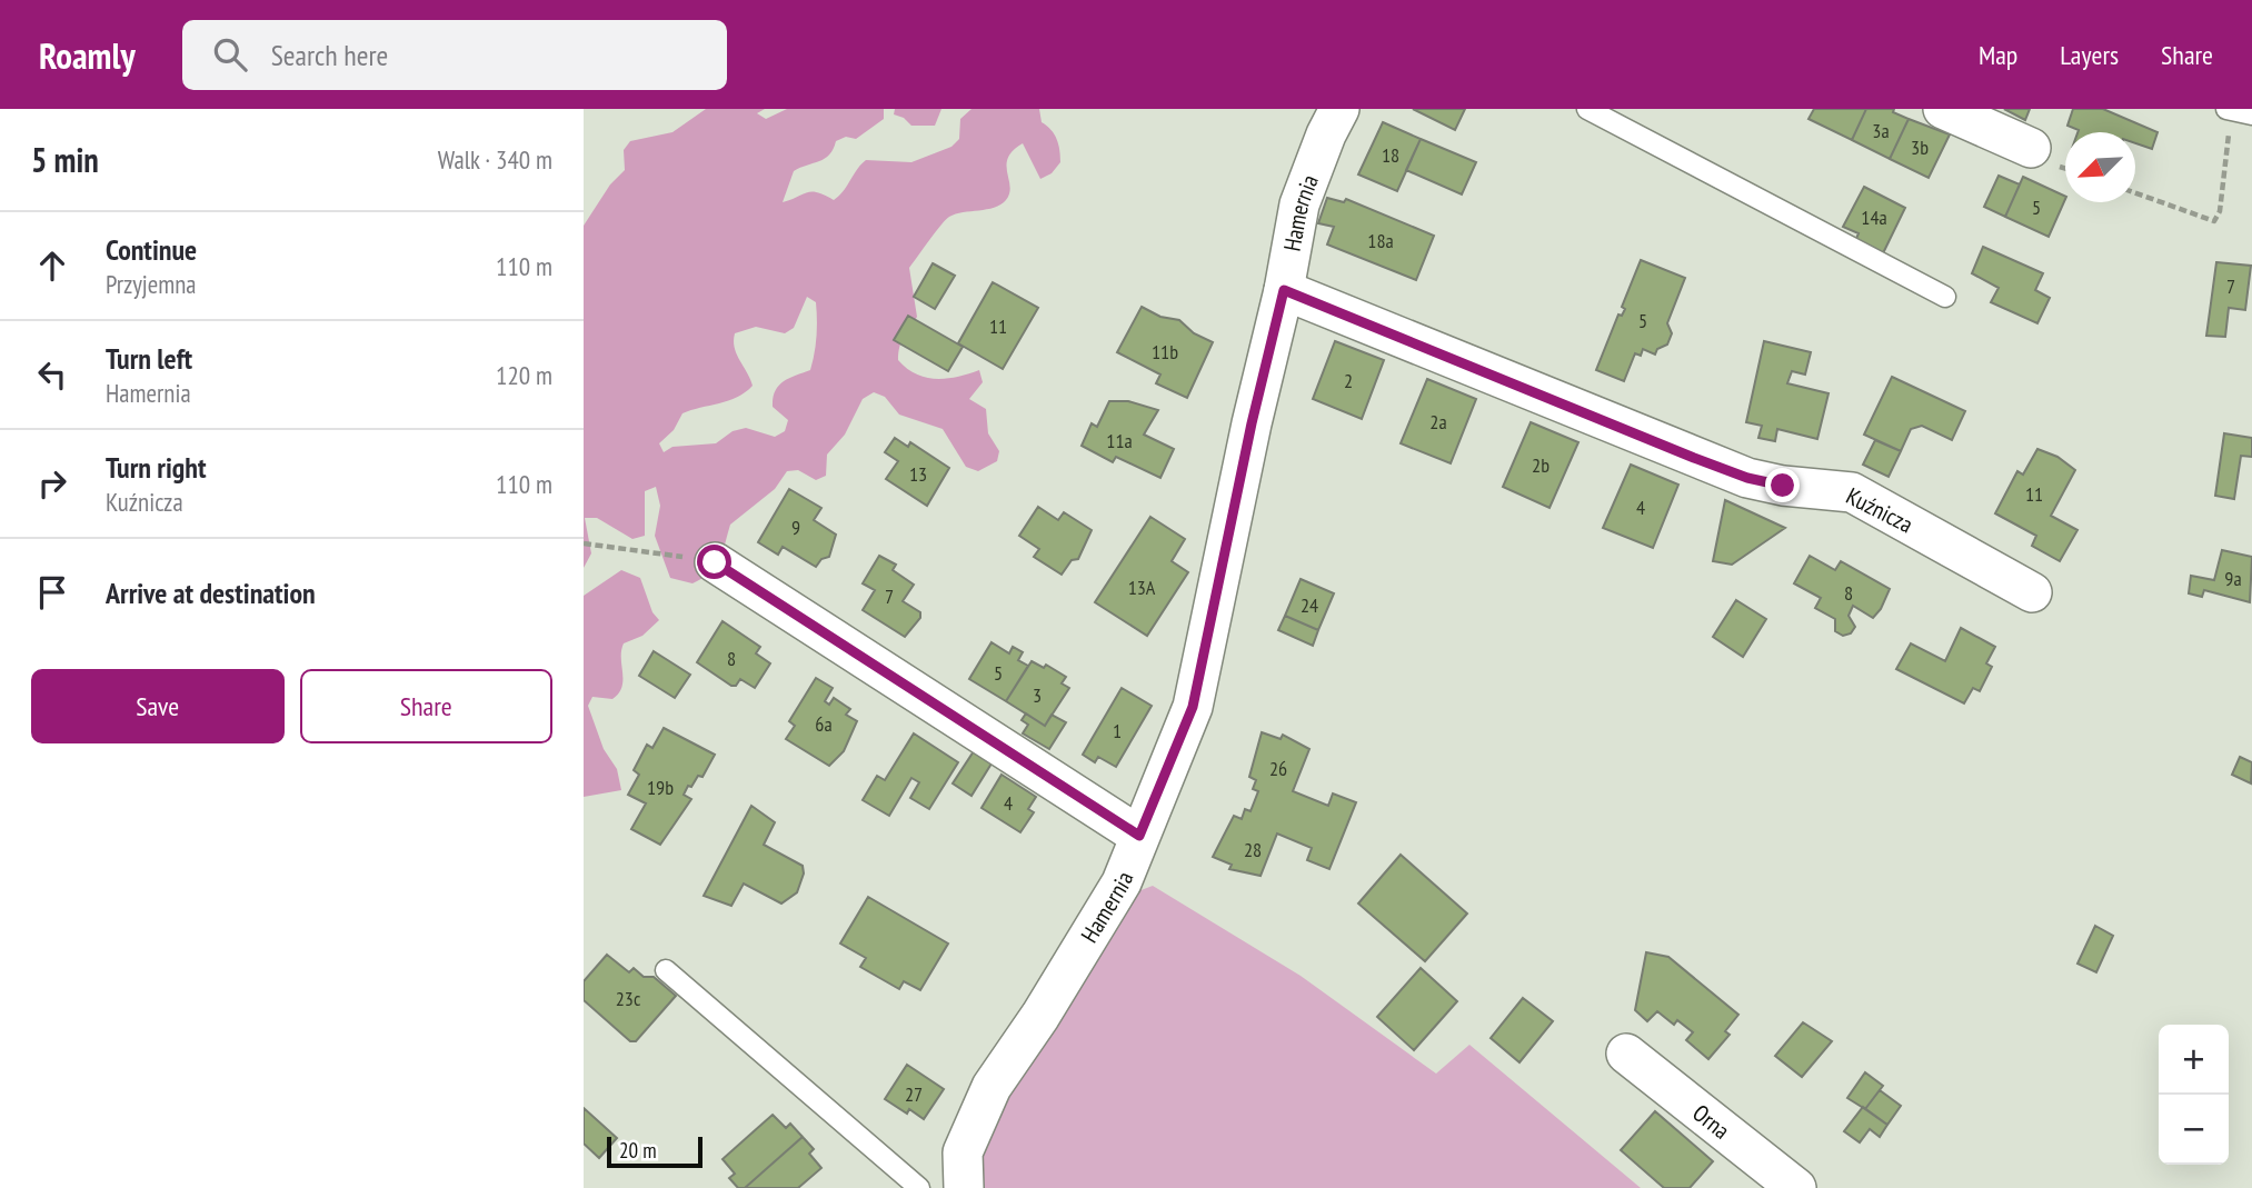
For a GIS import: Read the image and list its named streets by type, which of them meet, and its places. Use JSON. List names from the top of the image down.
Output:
{
  "streets": {
    "street": ["Hamernia", "Kuźnicza", "Orna"]
  },
  "crossings": [
    ["Hamernia", "Kuźnicza"]
  ],
  "house_numbers": [
    "3a",
    "3b",
    "18",
    "5",
    "14a",
    "18a",
    "7",
    "5",
    "11",
    "11b",
    "2",
    "2a",
    "11a",
    "2b",
    "13",
    "11",
    "4",
    "9",
    "9a",
    "13A",
    "8",
    "7",
    "24",
    "8",
    "5",
    "3",
    "6a",
    "1",
    "26",
    "19b",
    "4",
    "28",
    "23c",
    "27"
  ],
  "scale_bar": "20 m",
  "north": "bottom left",
  "page": {
    "header": "Roamly",
    "search": "Search here",
    "nav": ["Map", "Layers", "Share"],
    "heading": ["5 min", "Walk · 340 m"],
    "list": [
      ["Continue", "Przyjemna", "110 m"],
      ["Turn left", "Hamernia", "120 m"],
      ["Turn right", "Kuźnicza", "110 m"],
      "Arrive at destination"
    ],
    "buttons": ["Save", "Share"],
    "map_buttons": ["+", "−"],
    "scale": "20 m"
  }
}
